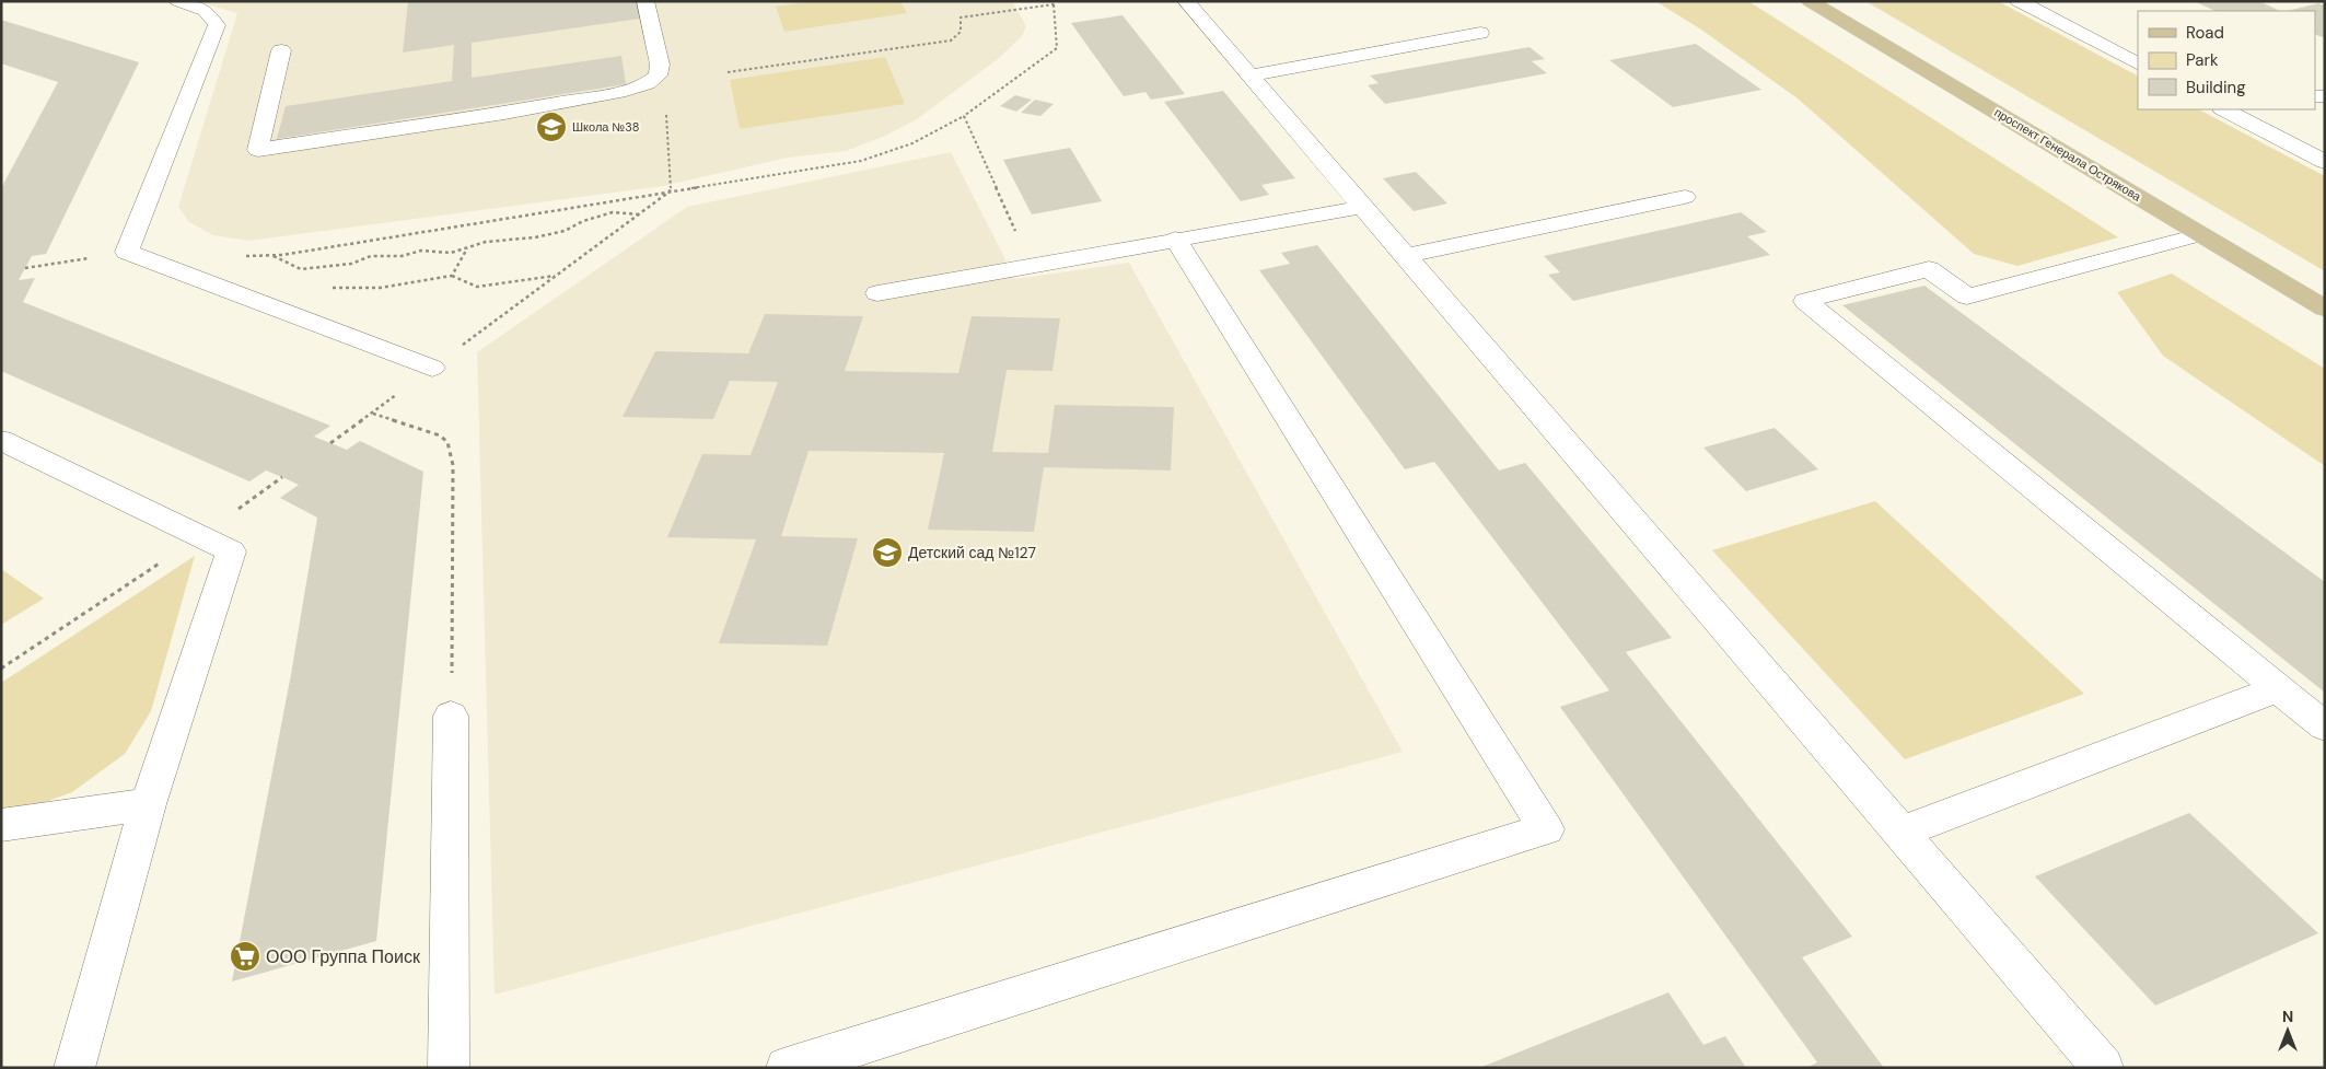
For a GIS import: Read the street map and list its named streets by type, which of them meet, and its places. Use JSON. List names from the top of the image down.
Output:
{
  "streets": {
    "main road": ["проспект Генерала Острякова"]
  },
  "places": {
    "school or university": ["Школа №38", "Детский сад №127"],
    "supermarket": ["ООО Группа Поиск"]
  },
  "legend": ["Road", "Park", "Building"],
  "north": "top"
}
